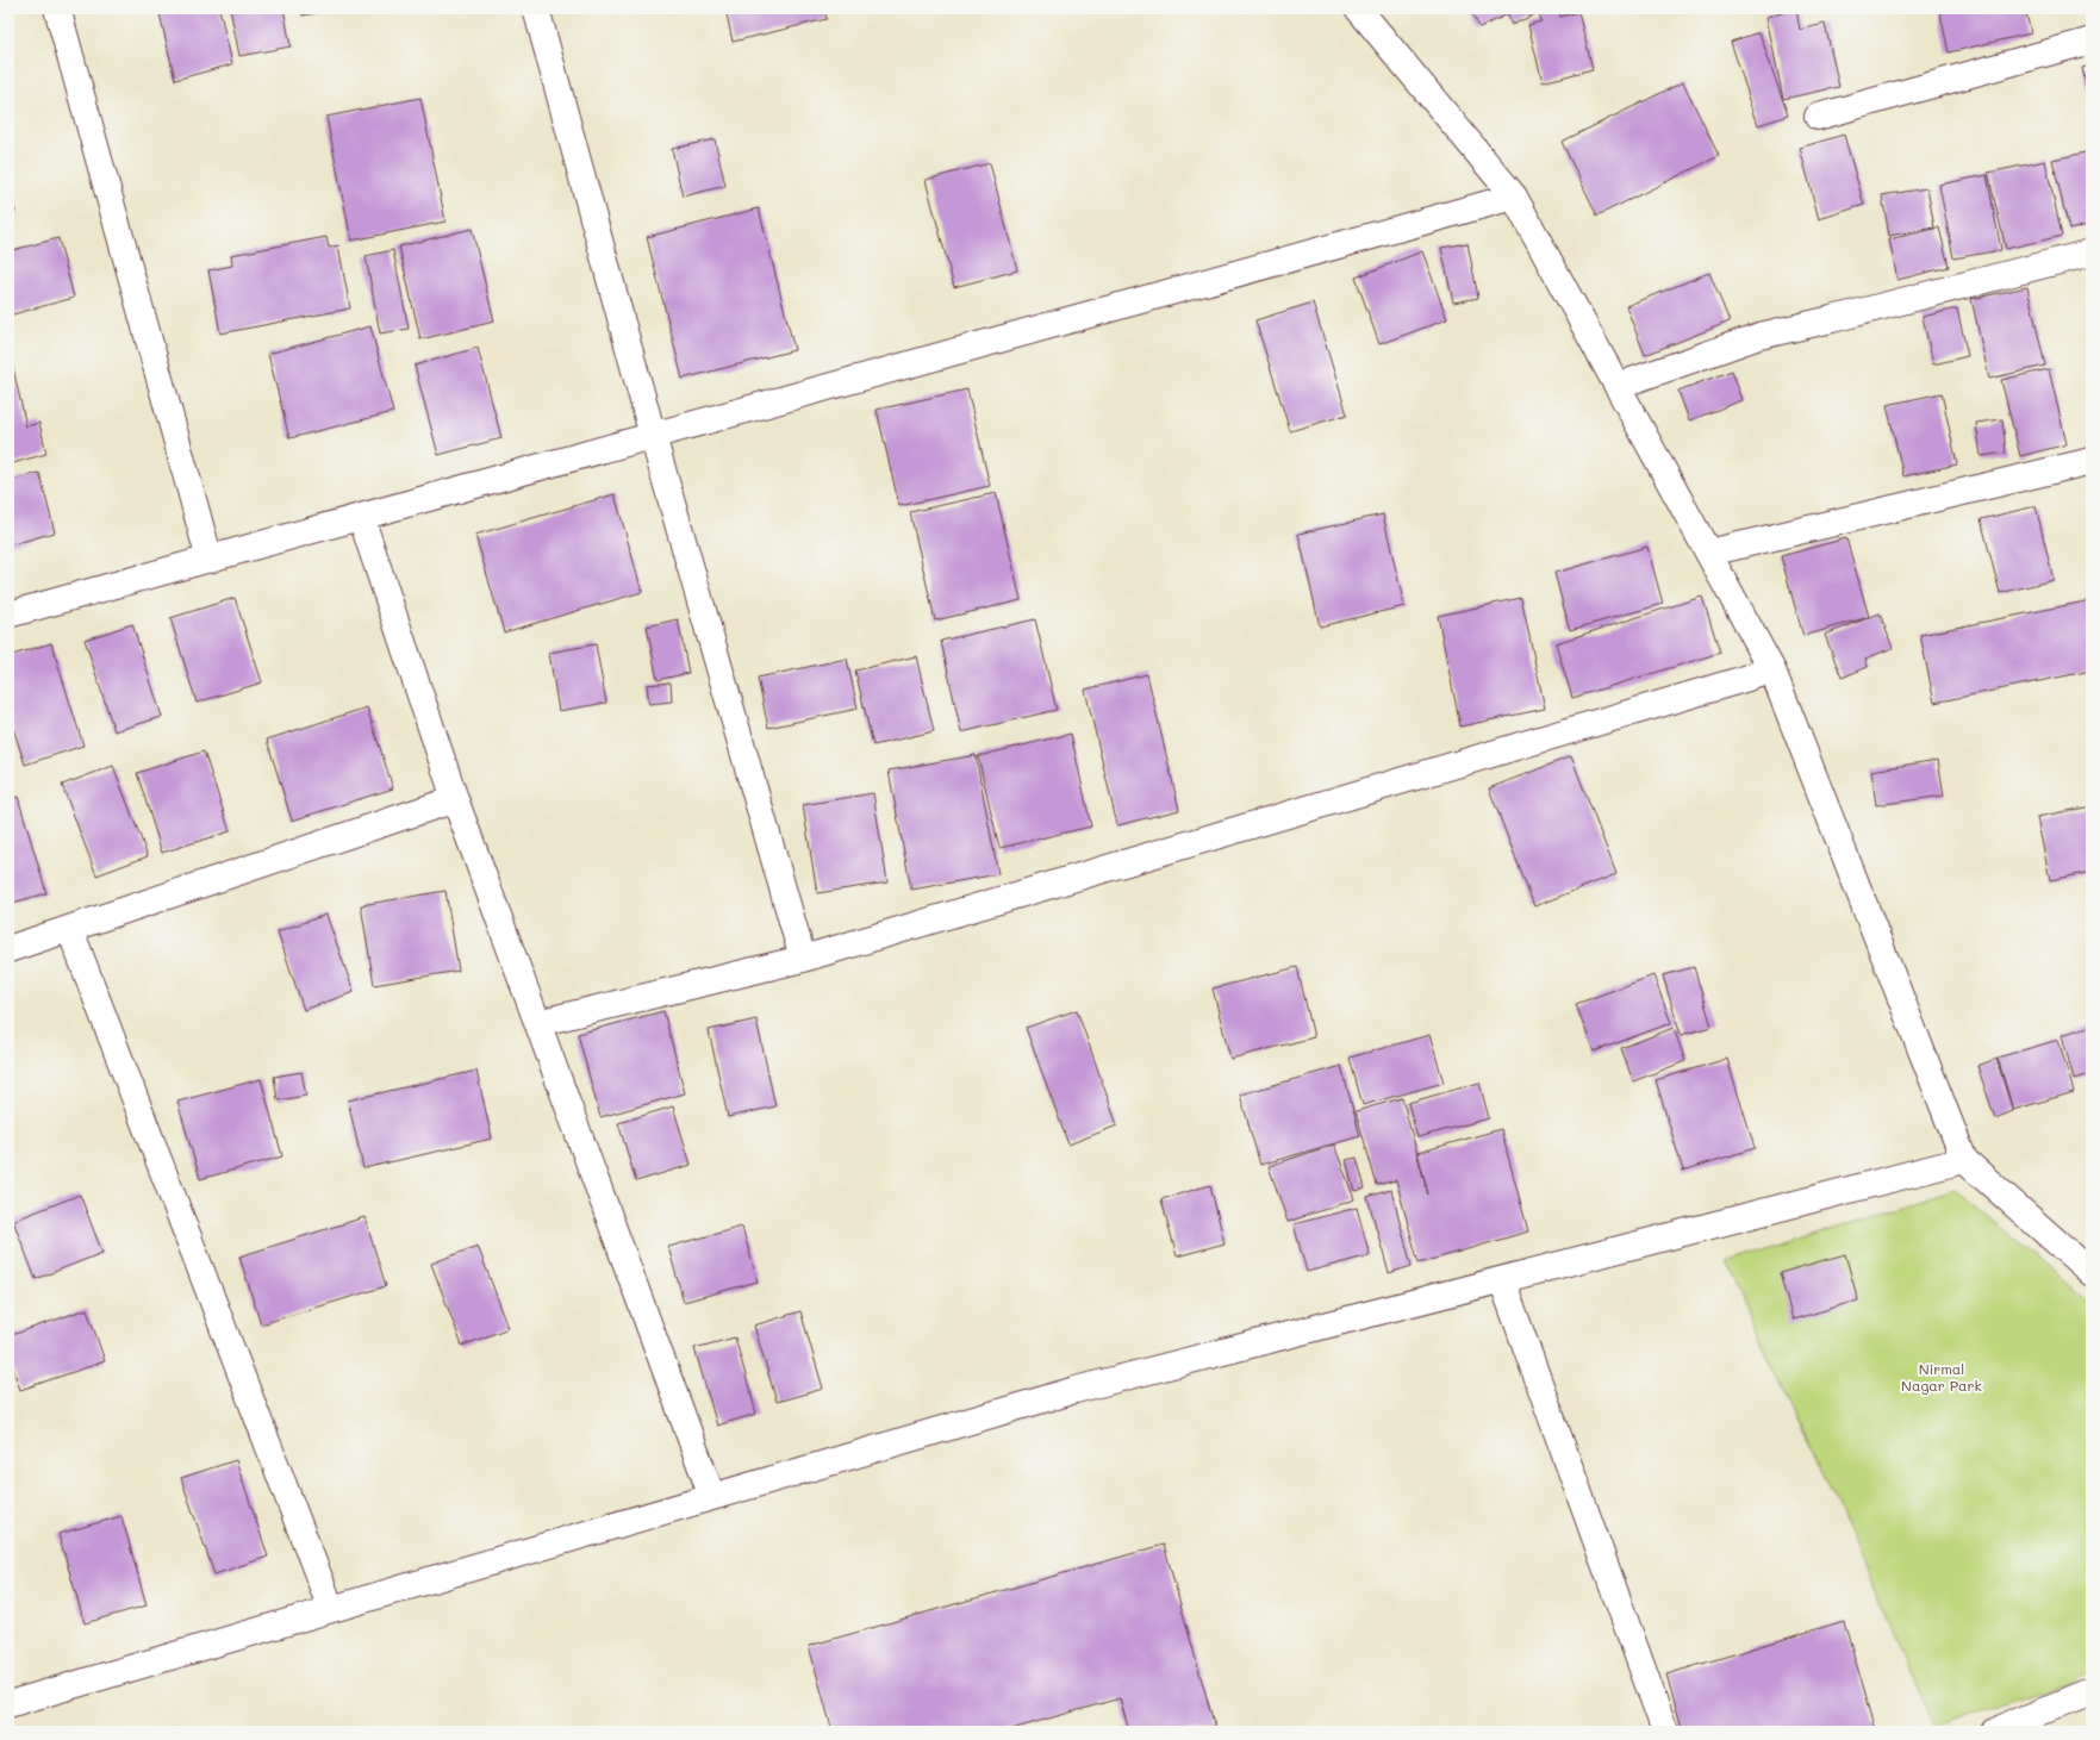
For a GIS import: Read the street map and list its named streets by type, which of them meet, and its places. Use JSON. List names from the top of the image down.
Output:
{
  "parks": ["Nirmal Nagar Park"]
}
